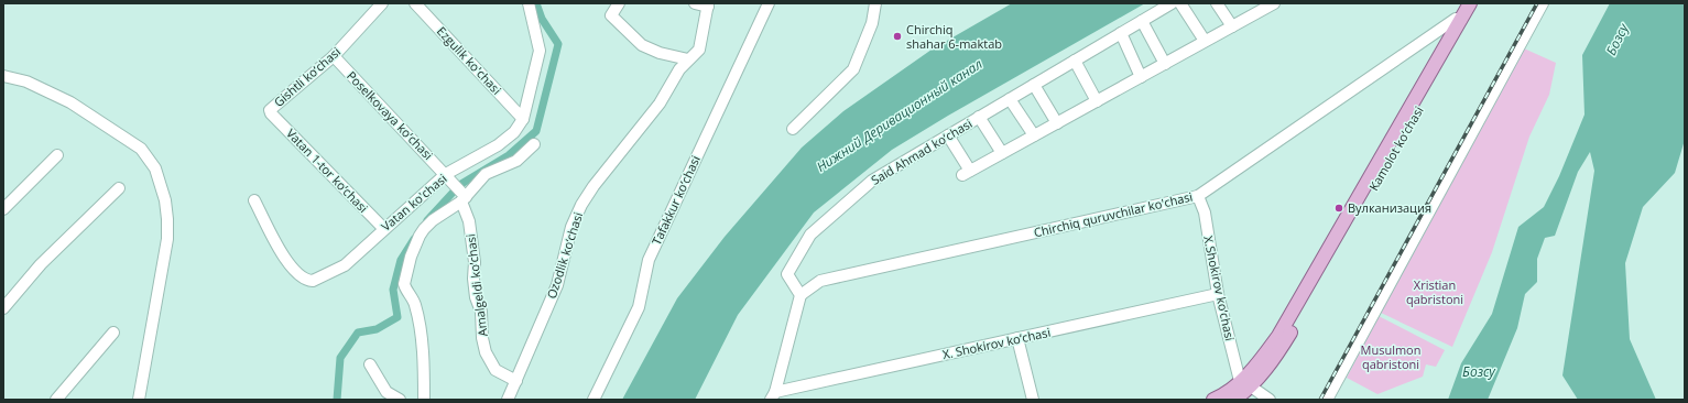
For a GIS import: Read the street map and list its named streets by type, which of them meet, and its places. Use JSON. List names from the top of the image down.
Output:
{
  "streets": {
    "main road": ["Kamolot ko‘chasi"],
    "street": [
      "Ezgulik ko'chasi",
      "Gishtli ko‘chasi",
      "Poselkovaya ko‘chasi",
      "Said Ahmad ko‘chasi",
      "Vatan 1-tor ko‘chasi",
      "Tafakkur ko‘chasi",
      "Vatan ko'chasi",
      "Chirchiq quruvchilar ko'chasi",
      "Ozodlik ko‘chasi",
      "Amalgeldi ko‘chasi",
      "X.Shokirov ko‘chasi",
      "X. Shokirov ko‘chasi"
    ]
  },
  "crossings": [
    ["Ezgulik ko'chasi", "Vatan ko'chasi"],
    ["Gishtli ko‘chasi", "Poselkovaya ko‘chasi"],
    ["Gishtli ko‘chasi", "Vatan 1-tor ko‘chasi"],
    ["Poselkovaya ko‘chasi", "Vatan ko'chasi"],
    ["Poselkovaya ko‘chasi", "Amalgeldi ko‘chasi"],
    ["Kamolot ko‘chasi", "X.Shokirov ko‘chasi"],
    ["Said Ahmad ko‘chasi", "Chirchiq quruvchilar ko'chasi"],
    ["Vatan 1-tor ko‘chasi", "Vatan ko'chasi"],
    ["Chirchiq quruvchilar ko'chasi", "X.Shokirov ko‘chasi"],
    ["Ozodlik ko‘chasi", "Amalgeldi ko‘chasi"],
    ["X.Shokirov ko‘chasi", "X. Shokirov ko‘chasi"]
  ],
  "water": ["Бозсу", "Нижний Деривационный канал"],
  "parks": ["Xristian qabristoni", "Musulmon qabristoni"],
  "places": ["Chirchiq shahar 6-maktab", "Вулканизация"]
}
